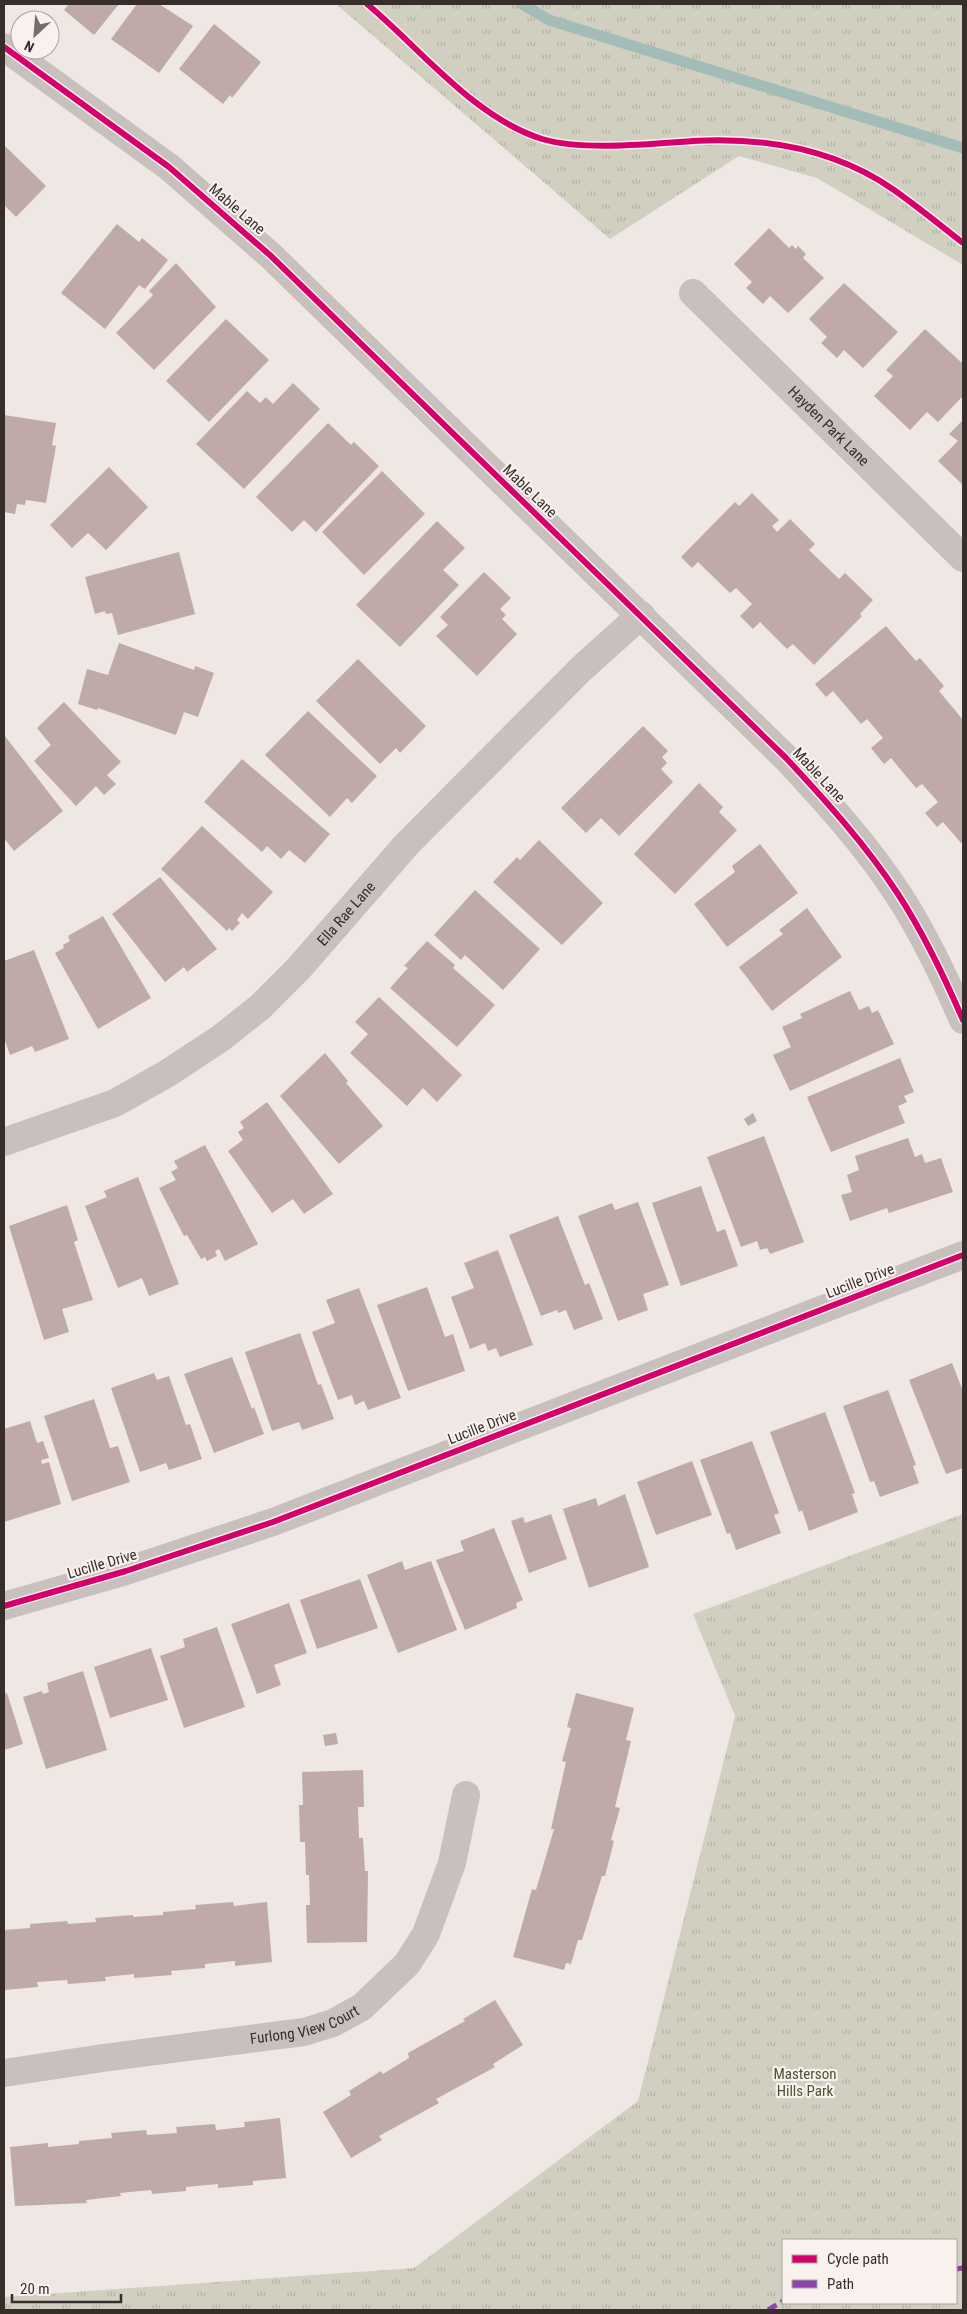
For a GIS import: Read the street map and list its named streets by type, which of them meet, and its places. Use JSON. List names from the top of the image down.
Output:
{
  "streets": {
    "street": [
      "Mable Lane",
      "Hayden Park Lane",
      "Ella Rae Lane",
      "Lucille Drive",
      "Furlong View Court"
    ]
  },
  "crossings": [
    ["Mable Lane", "Ella Rae Lane"]
  ],
  "parks": ["Masterson Hills Park"],
  "legend": ["Cycle path", "Path"],
  "scale_bar": "20 m",
  "north": "bottom left"
}
